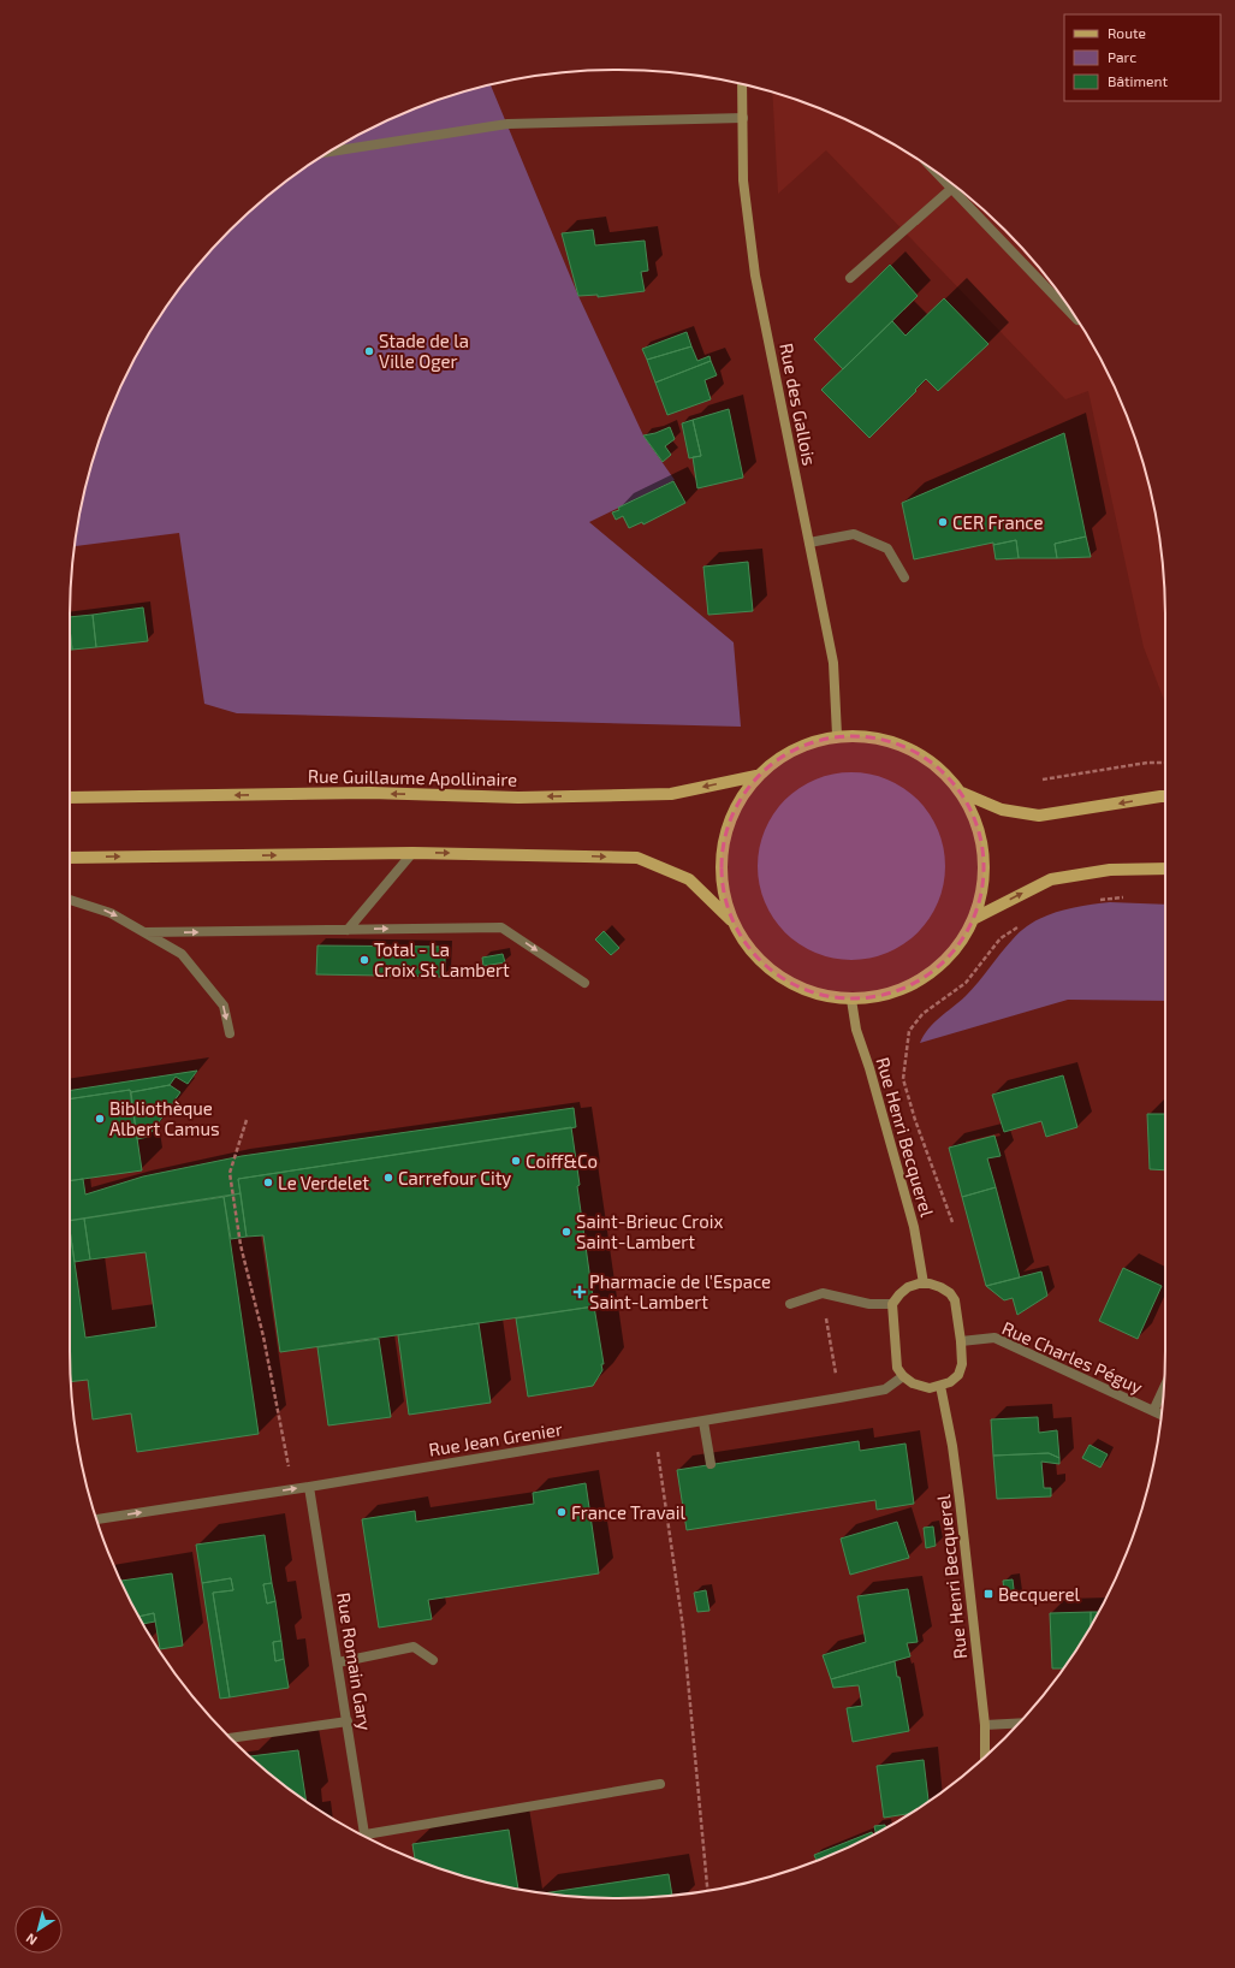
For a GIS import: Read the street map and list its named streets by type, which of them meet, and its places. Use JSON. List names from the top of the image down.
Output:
{
  "streets": {
    "main road": ["Rue des Gallois", "Rue Guillaume Apollinaire", "Rue Henri Becquerel"],
    "street": ["Rue Charles Péguy", "Rue Jean Grenier", "Rue Romain Gary"]
  },
  "crossings": [
    ["Rue Henri Becquerel", "Rue Charles Péguy"],
    ["Rue Henri Becquerel", "Rue Jean Grenier"],
    ["Rue Charles Péguy", "Rue Jean Grenier"],
    ["Rue Jean Grenier", "Rue Romain Gary"]
  ],
  "places": {
    "other": [
      "Stade de la Ville Oger",
      "CER France",
      "Total - La Croix St Lambert",
      "Bibliothèque Albert Camus",
      "Coiff&Co",
      "Carrefour City",
      "Le Verdelet",
      "Saint-Brieuc Croix Saint-Lambert",
      "France Travail"
    ],
    "health": ["Pharmacie de l'Espace Saint-Lambert"],
    "transit": ["Becquerel"]
  },
  "legend": ["Route", "Parc", "Bâtiment"],
  "north": "bottom left"
}
